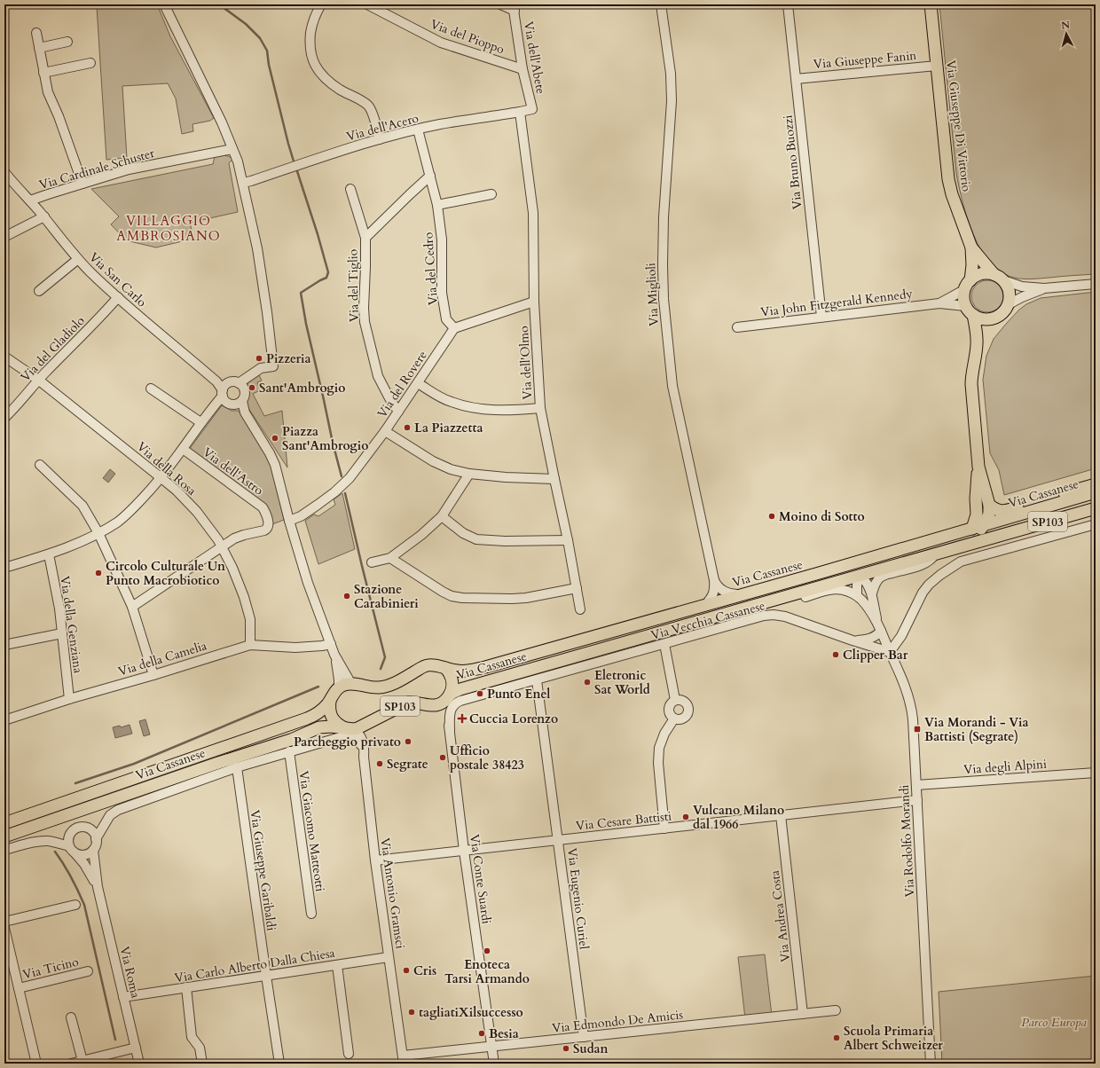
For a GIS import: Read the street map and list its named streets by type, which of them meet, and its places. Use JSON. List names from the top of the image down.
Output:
{
  "streets": {
    "main road": ["Via Giuseppe Di Vittorio", "Via Cassanese", "SP103"],
    "street": [
      "Via del Pioppo",
      "Via dell'Abete",
      "Via Giuseppe Fanin",
      "Via dell'Acero",
      "Via Bruno Buozzi",
      "Via Cardinale Schuster",
      "Via del Cedro",
      "Via San Carlo",
      "Via del Tiglio",
      "Via Miglioli",
      "Via John Fitzgerald Kennedy",
      "Via del Gladiolo",
      "Via dell'Olmo",
      "Via del Rovere",
      "Via della Rosa",
      "Via dell'Astro",
      "Via Vecchia Cassanese",
      "Via della Genziana",
      "Via della Camelia",
      "Via degli Alpini",
      "Via Cesare Battisti",
      "Via Giacomo Matteotti",
      "Via Rodolfo Morandi",
      "Via Giuseppe Garibaldi",
      "Via Conte Suardi",
      "Via Antonio Gramsci",
      "Via Eugenio Curiel",
      "Via Andrea Costa",
      "Via Carlo Alberto Dalla Chiesa",
      "Via Ticino",
      "Via Roma",
      "Via Edmondo De Amicis"
    ]
  },
  "crossings": [
    ["Via del Pioppo", "Via dell'Abete"],
    ["Via dell'Abete", "Via dell'Acero"],
    ["Via Giuseppe Fanin", "Via Giuseppe Di Vittorio"],
    ["Via Giuseppe Fanin", "Via Bruno Buozzi"],
    ["Via Giuseppe Di Vittorio", "Via John Fitzgerald Kennedy"],
    ["Via dell'Acero", "Via del Cedro"],
    ["Via dell'Acero", "Via dell'Olmo"],
    ["Via Bruno Buozzi", "Via John Fitzgerald Kennedy"],
    ["Via Cardinale Schuster", "Via San Carlo"],
    ["Via del Cedro", "Via del Tiglio"],
    ["Via del Cedro", "Via del Rovere"],
    ["Via San Carlo", "Via del Gladiolo"],
    ["Via del Tiglio", "Via del Rovere"],
    ["Via del Gladiolo", "Via della Rosa"],
    ["Via della Rosa", "Via dell'Astro"],
    ["Via della Rosa", "Via della Camelia"],
    ["Via Cassanese", "Via Rodolfo Morandi"],
    ["Via Cassanese", "Via Conte Suardi"],
    ["Via Cassanese", "Via Antonio Gramsci"],
    ["Via Vecchia Cassanese", "Via Rodolfo Morandi"],
    ["Via Vecchia Cassanese", "Via Conte Suardi"],
    ["Via Vecchia Cassanese", "Via Eugenio Curiel"],
    ["Via della Genziana", "Via della Camelia"],
    ["Via degli Alpini", "Via Rodolfo Morandi"],
    ["Via Cesare Battisti", "Via Rodolfo Morandi"],
    ["Via Cesare Battisti", "Via Conte Suardi"],
    ["Via Cesare Battisti", "Via Antonio Gramsci"],
    ["Via Cesare Battisti", "Via Eugenio Curiel"],
    ["Via Cesare Battisti", "Via Andrea Costa"],
    ["Via Giuseppe Garibaldi", "Via Carlo Alberto Dalla Chiesa"],
    ["Via Conte Suardi", "Via Edmondo De Amicis"],
    ["Via Antonio Gramsci", "Via Carlo Alberto Dalla Chiesa"],
    ["Via Antonio Gramsci", "Via Edmondo De Amicis"],
    ["Via Eugenio Curiel", "Via Edmondo De Amicis"],
    ["Via Andrea Costa", "Via Edmondo De Amicis"],
    ["Via Carlo Alberto Dalla Chiesa", "Via Roma"]
  ],
  "districts": ["VILLAGGIO AMBROSIANO"],
  "parks": ["Parco Europa"],
  "places": {
    "other": [
      "Pizzeria",
      "Sant'Ambrogio",
      "La Piazzetta",
      "Piazza Sant'Ambrogio",
      "Moino di Sotto",
      "Circolo Culturale Un Punto Macrobiotico",
      "Stazione Carabinieri",
      "Clipper Bar",
      "Eletronic Sat World",
      "Punto Enel",
      "Parcheggio privato",
      "Ufficio postale 38423",
      "Segrate",
      "Vulcano Milano dal 1966",
      "Enoteca Tarsi Armando",
      "Cris",
      "tagliatiXilsuccesso",
      "Besia",
      "Scuola Primaria Albert Schweitzer",
      "Sudan"
    ],
    "health": ["Cuccia Lorenzo"],
    "transit": ["Via Morandi - Via Battisti (Segrate)"]
  },
  "north": "top"
}
